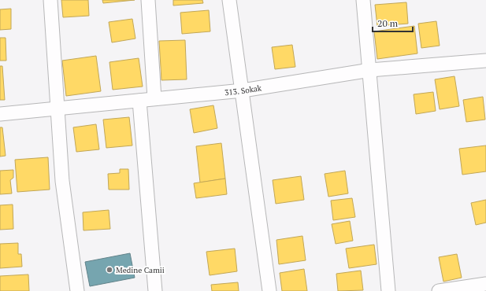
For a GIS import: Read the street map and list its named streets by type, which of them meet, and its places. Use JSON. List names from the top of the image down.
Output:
{
  "streets": {
    "street": ["313. Sokak"]
  },
  "places": ["Medine Camii"],
  "scale_bar": "20 m"
}
